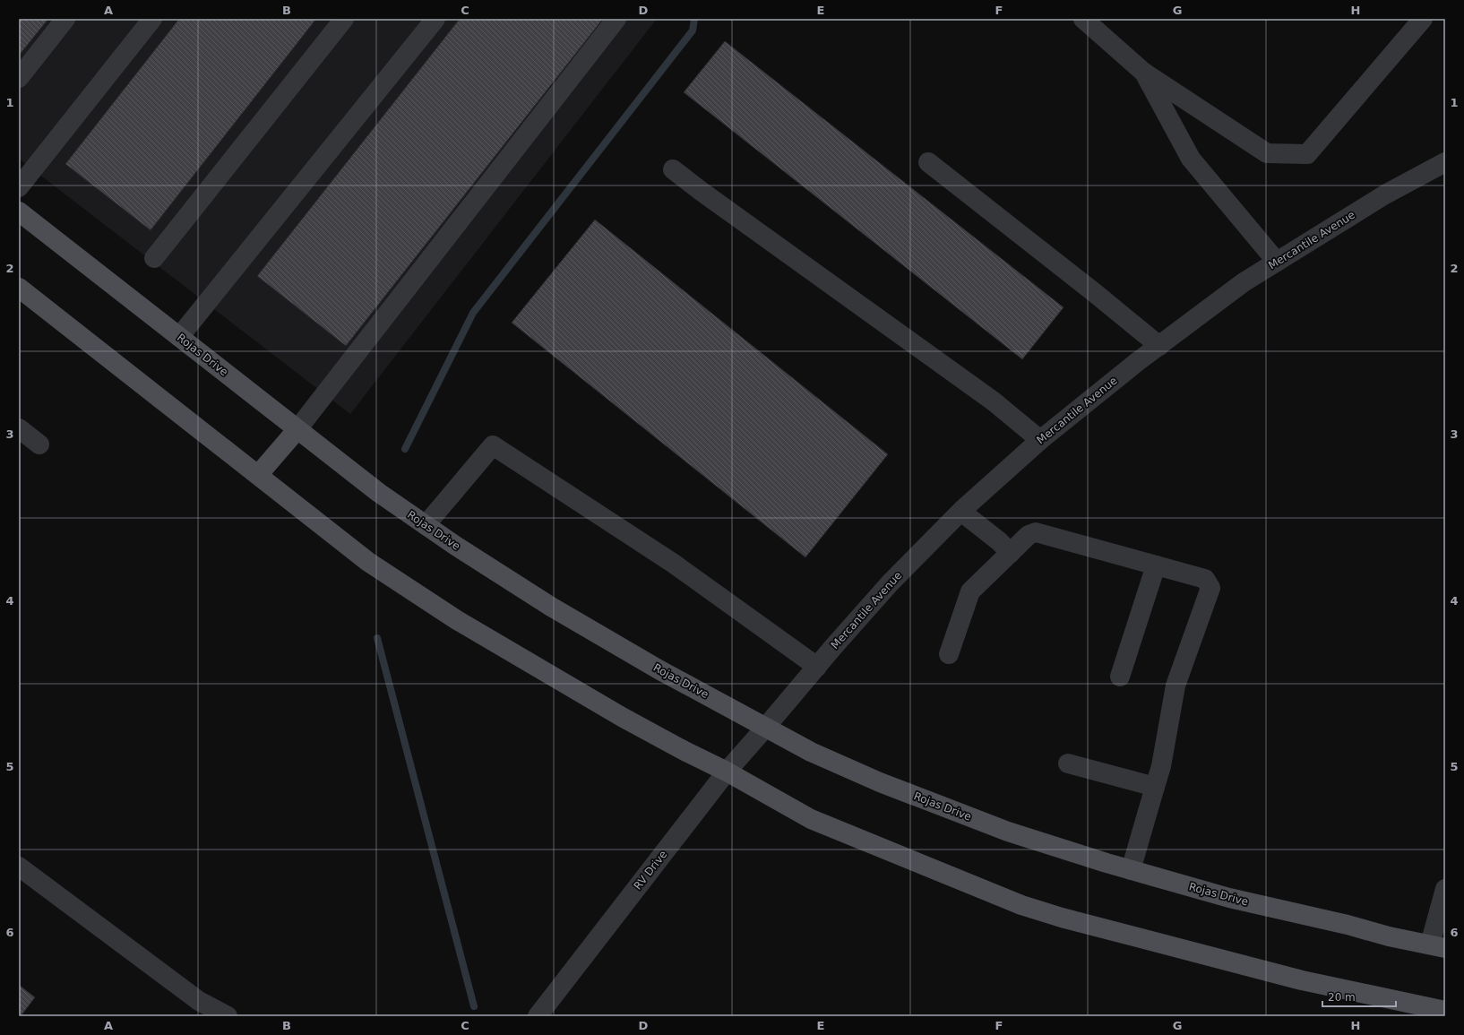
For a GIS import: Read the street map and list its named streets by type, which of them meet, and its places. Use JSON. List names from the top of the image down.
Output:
{
  "streets": {
    "main road": ["Rojas Drive"],
    "street": ["Mercantile Avenue", "RV Drive"]
  },
  "crossings": [
    ["Mercantile Avenue", "Rojas Drive"],
    ["Mercantile Avenue", "RV Drive"],
    ["Rojas Drive", "RV Drive"]
  ],
  "scale_bar": "20 m",
  "grid": {
    "columns": [
      "A",
      "B",
      "C",
      "D",
      "E",
      "F",
      "G",
      "H"
    ],
    "rows": [
      "1",
      "2",
      "3",
      "4",
      "5",
      "6"
    ]
  }
}
